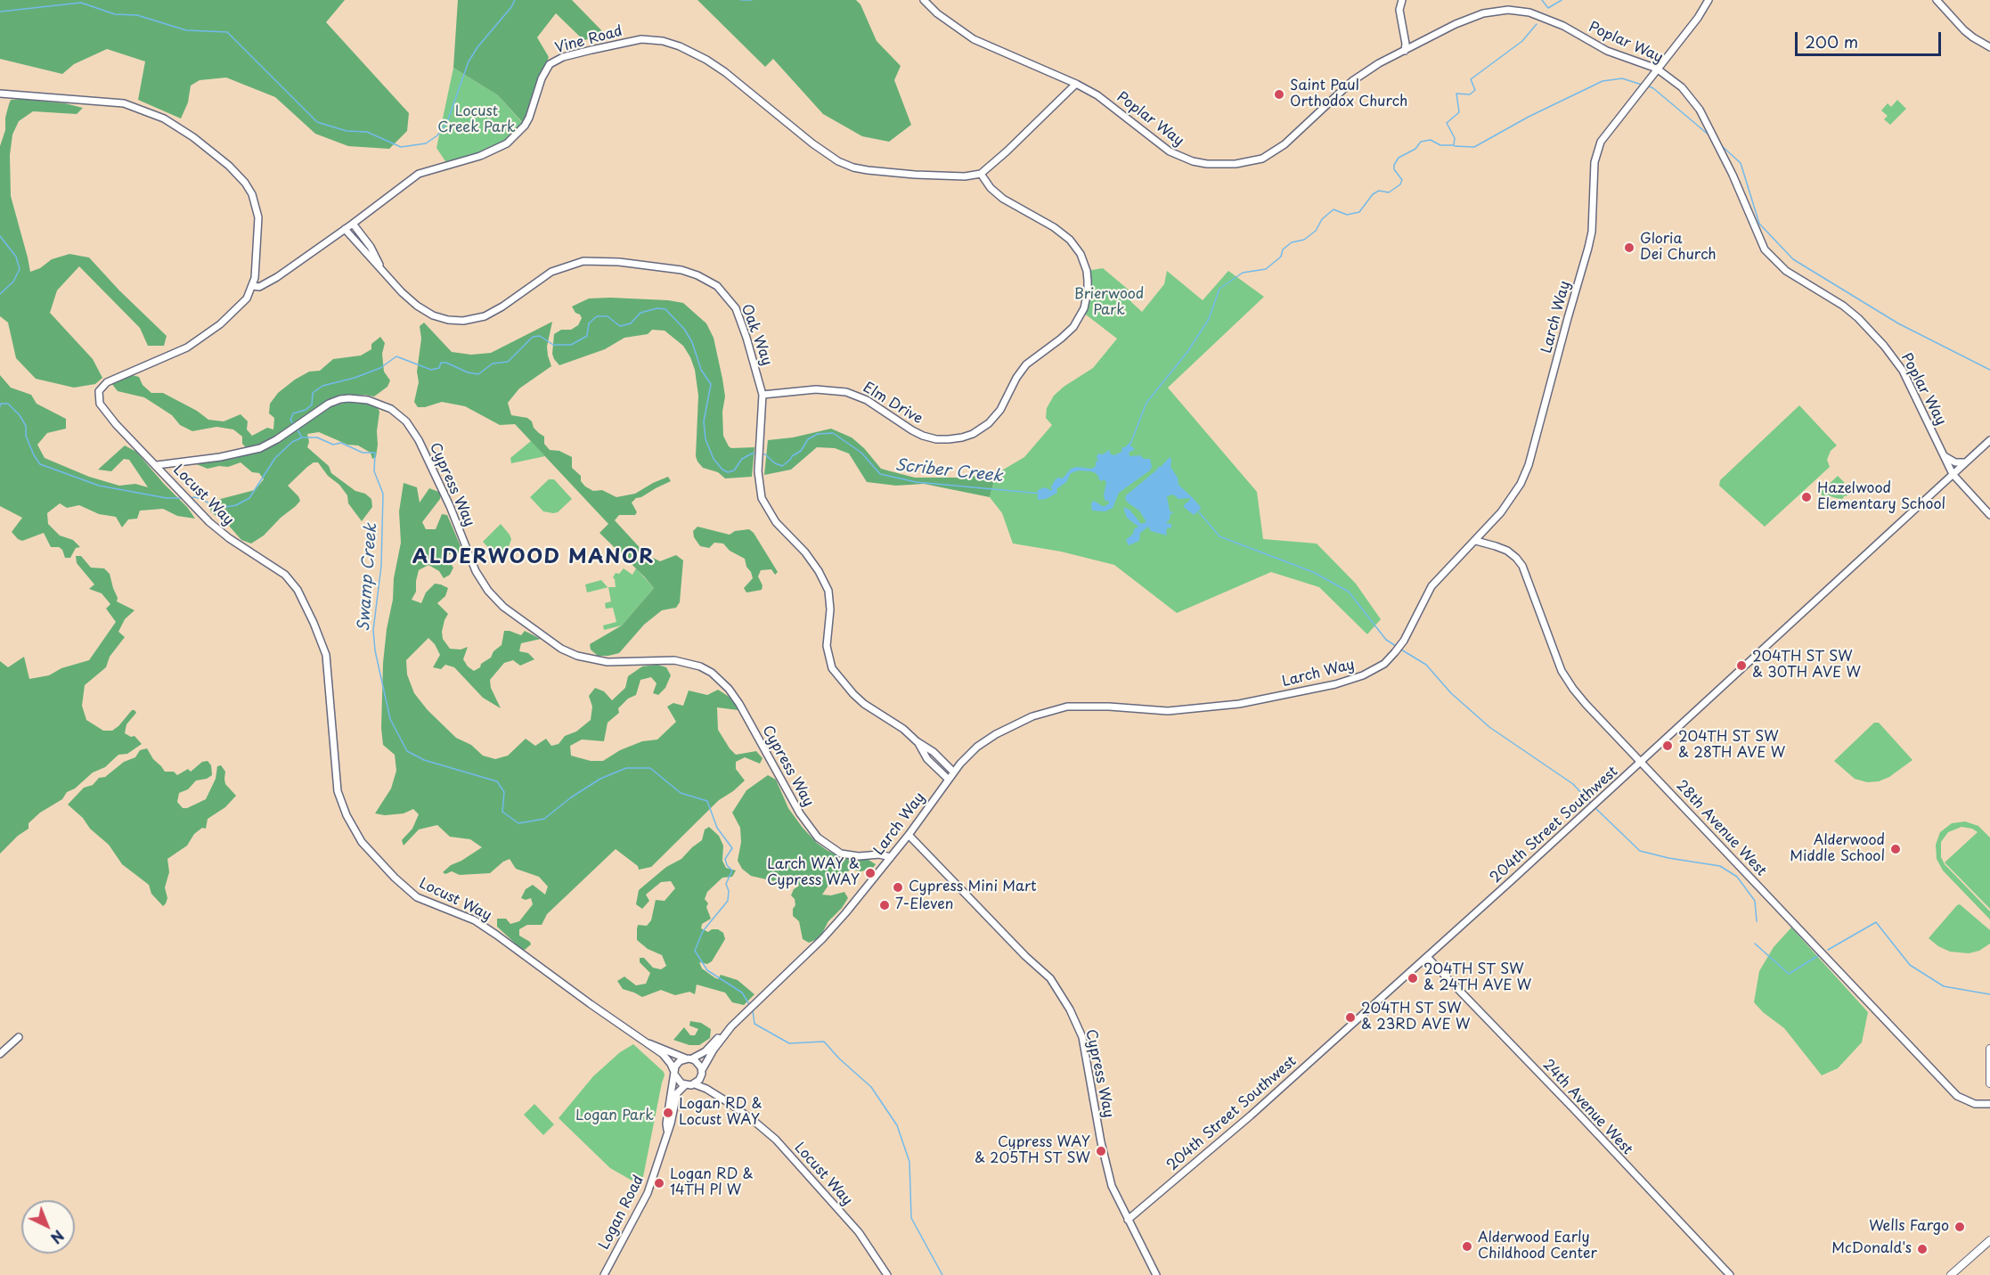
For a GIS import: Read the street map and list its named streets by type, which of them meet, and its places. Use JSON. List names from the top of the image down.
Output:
{
  "streets": {
    "street": [
      "Vine Road",
      "Poplar Way",
      "Larch Way",
      "Oak Way",
      "Elm Drive",
      "Cypress Way",
      "Locust Way",
      "204th Street Southwest",
      "28th Avenue West",
      "24th Avenue West",
      "Logan Road"
    ]
  },
  "crossings": [
    ["Vine Road", "Oak Way"],
    ["Vine Road", "Elm Drive"],
    ["Vine Road", "Locust Way"],
    ["Poplar Way", "Larch Way"],
    ["Poplar Way", "204th Street Southwest"],
    ["Larch Way", "Cypress Way"],
    ["Larch Way", "Locust Way"],
    ["Larch Way", "28th Avenue West"],
    ["Larch Way", "Logan Road"],
    ["Oak Way", "Elm Drive"],
    ["Cypress Way", "Locust Way"],
    ["Cypress Way", "204th Street Southwest"],
    ["Locust Way", "Logan Road"],
    ["204th Street Southwest", "28th Avenue West"],
    ["204th Street Southwest", "24th Avenue West"]
  ],
  "districts": ["ALDERWOOD MANOR"],
  "water": ["Scriber Creek", "Swamp Creek"],
  "parks": ["Locust Creek Park", "Brierwood Park", "Logan Park"],
  "places": [
    "Saint Paul Orthodox Church",
    "Gloria Dei Church",
    "Hazelwood Elementary School",
    "204TH ST SW & 30TH AVE W",
    "204TH ST SW & 28TH AVE W",
    "Alderwood Middle School",
    "Larch WAY & Cypress WAY",
    "Cypress Mini Mart",
    "7-Eleven",
    "204TH ST SW & 24TH AVE W",
    "204TH ST SW & 23RD AVE W",
    "Logan RD & Locust WAY",
    "Cypress WAY & 205TH ST SW",
    "Logan RD & 14TH Pl W",
    "Wells Fargo",
    "Alderwood Early Childhood Center",
    "McDonald's"
  ],
  "scale_bar": "200 m",
  "north": "bottom right"
}
